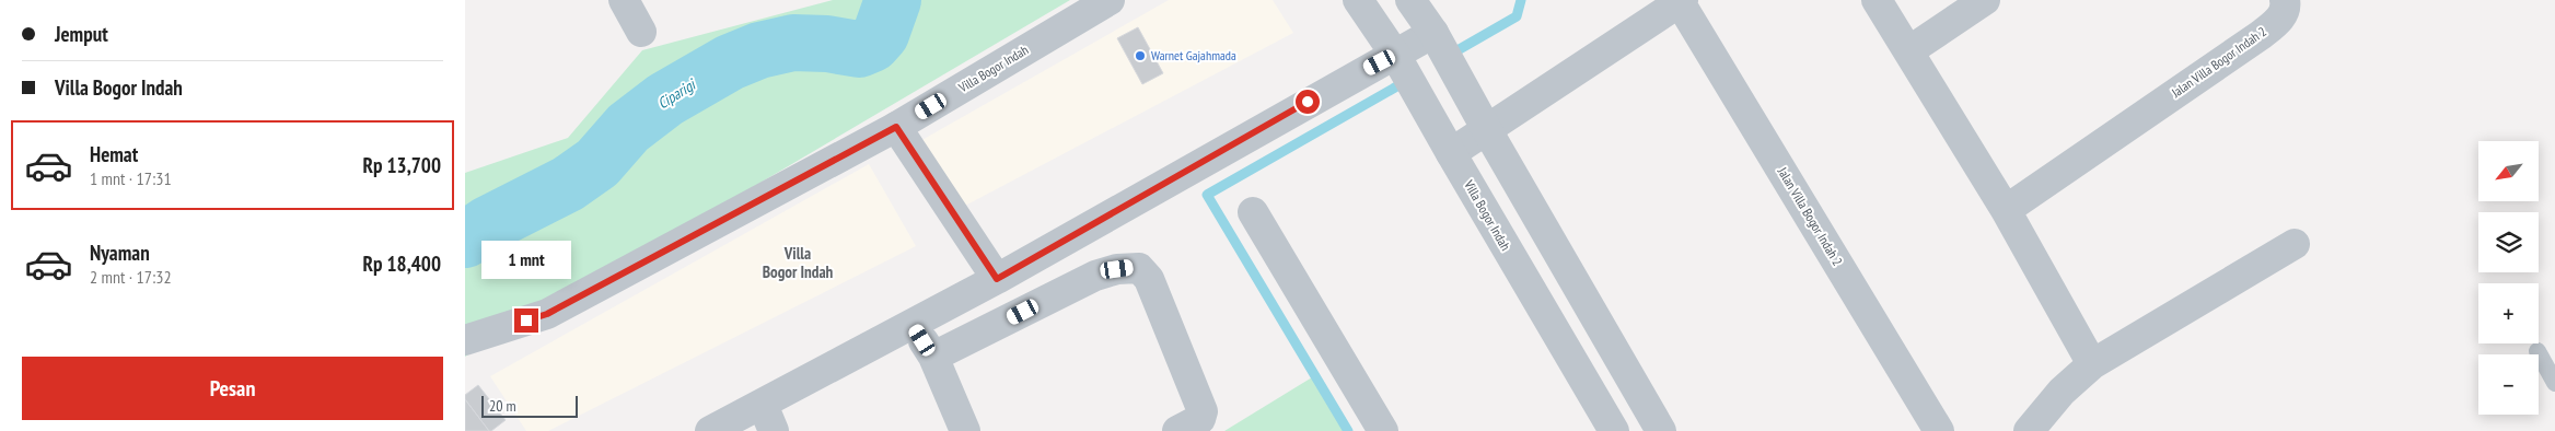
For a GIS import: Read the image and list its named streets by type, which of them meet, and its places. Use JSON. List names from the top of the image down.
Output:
{
  "streets": {
    "street": ["Jalan Villa Bogor Indah 2", "Villa Bogor Indah"]
  },
  "crossings": [
    ["Jalan Villa Bogor Indah 2", "Villa Bogor Indah"]
  ],
  "districts": ["Villa Bogor Indah"],
  "water": ["Ciparigi"],
  "places": ["Warnet Gajahmada"],
  "scale_bar": "20 m",
  "north": "bottom left",
  "page": {
    "banner": ["Jemput", "Villa Bogor Indah"],
    "list": [
      {
        "name": "Hemat",
        "note": "1 mnt · 17:31",
        "value": "Rp 13,700"
      },
      {
        "name": "Nyaman",
        "note": "2 mnt · 17:32",
        "value": "Rp 18,400"
      }
    ],
    "map_buttons": ["+", "−"],
    "bubble": "1 mnt",
    "buttons": "Pesan",
    "scale": "20 m"
  }
}
